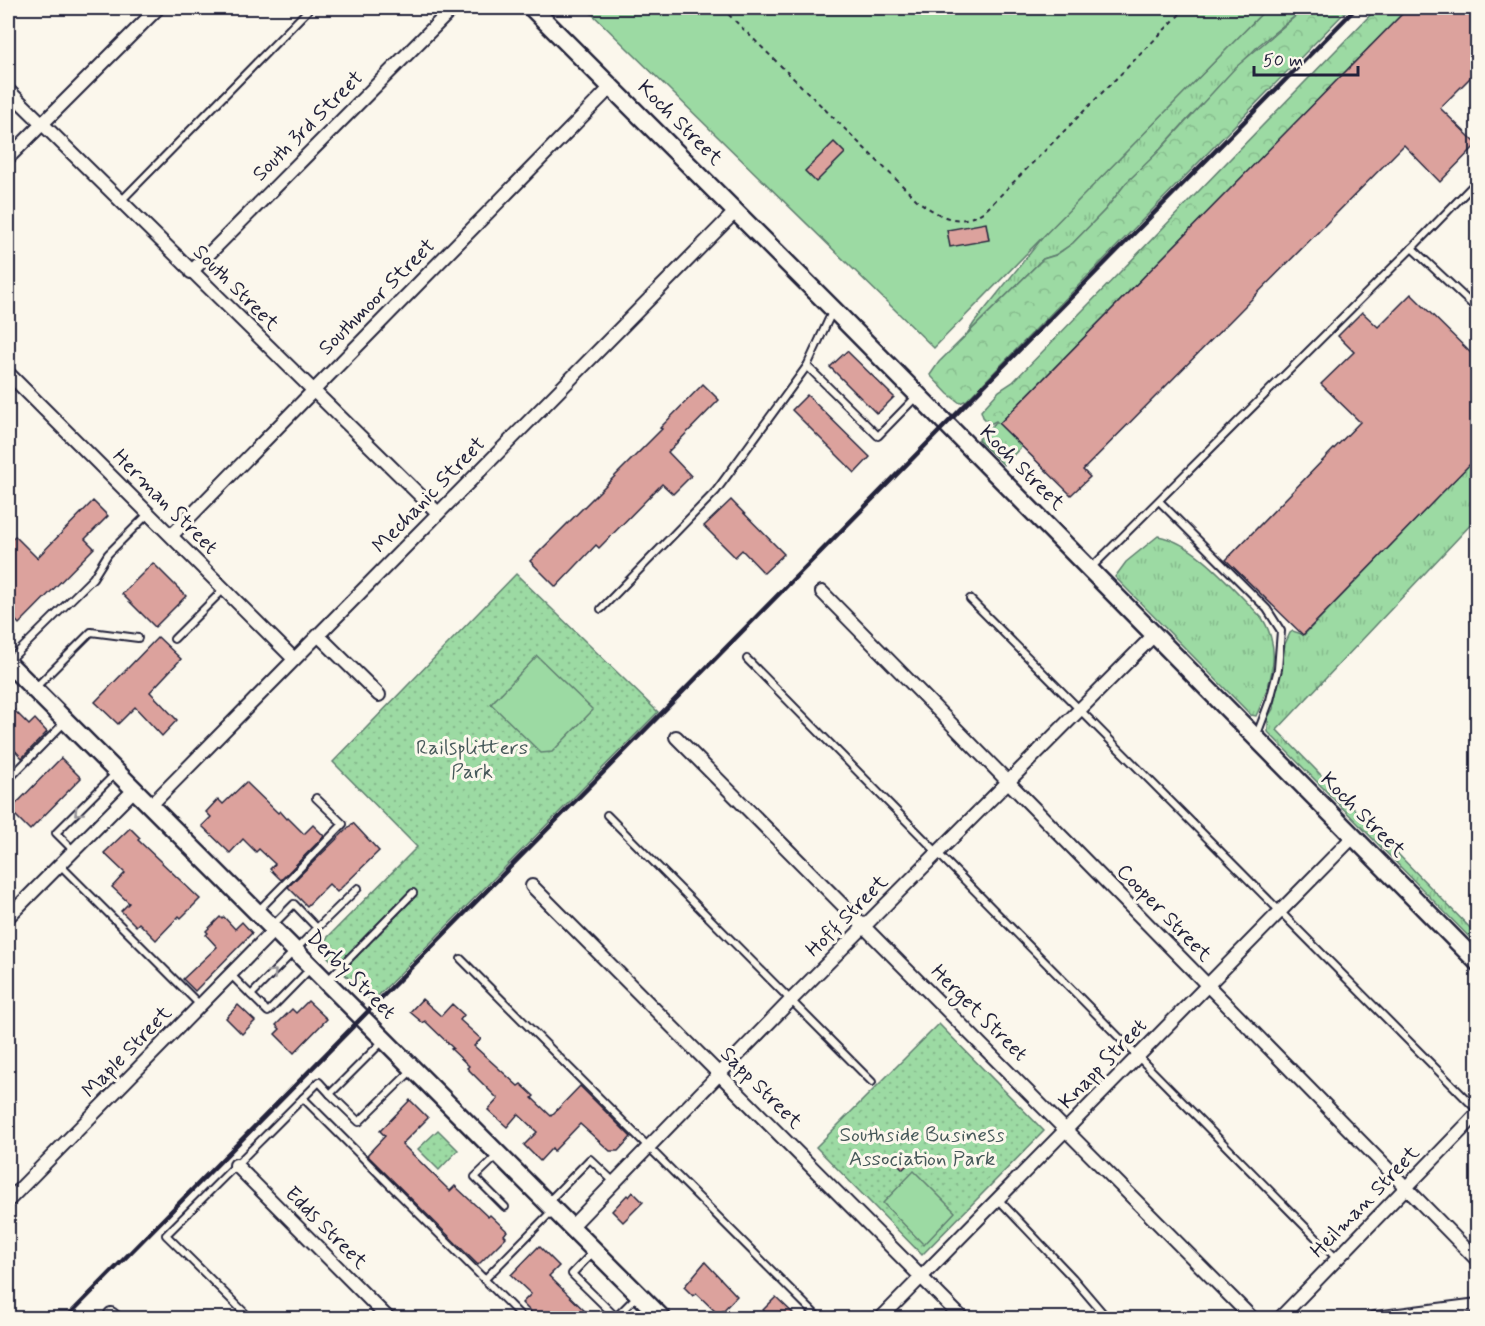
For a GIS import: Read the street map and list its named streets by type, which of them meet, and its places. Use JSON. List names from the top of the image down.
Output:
{
  "streets": {
    "street": [
      "Koch Street",
      "South 3rd Street",
      "South Street",
      "Southmoor Street",
      "Mechanic Street",
      "Herman Street",
      "Cooper Street",
      "Hoff Street",
      "Derby Street",
      "Herget Street",
      "Maple Street",
      "Knapp Street",
      "Sapp Street",
      "Heilman Street",
      "Edds Street"
    ]
  },
  "crossings": [
    ["Koch Street", "Southmoor Street"],
    ["Koch Street", "Mechanic Street"],
    ["Koch Street", "Hoff Street"],
    ["Koch Street", "Knapp Street"],
    ["South 3rd Street", "South Street"],
    ["South Street", "Southmoor Street"],
    ["South Street", "Mechanic Street"],
    ["Southmoor Street", "Herman Street"],
    ["Mechanic Street", "Herman Street"],
    ["Mechanic Street", "Derby Street"],
    ["Cooper Street", "Hoff Street"],
    ["Cooper Street", "Knapp Street"],
    ["Cooper Street", "Heilman Street"],
    ["Hoff Street", "Derby Street"],
    ["Hoff Street", "Herget Street"],
    ["Hoff Street", "Sapp Street"],
    ["Derby Street", "Maple Street"],
    ["Herget Street", "Knapp Street"],
    ["Knapp Street", "Sapp Street"]
  ],
  "parks": ["Railsplitters Park", "Southside Business Association Park"],
  "scale_bar": "50 m"
}
